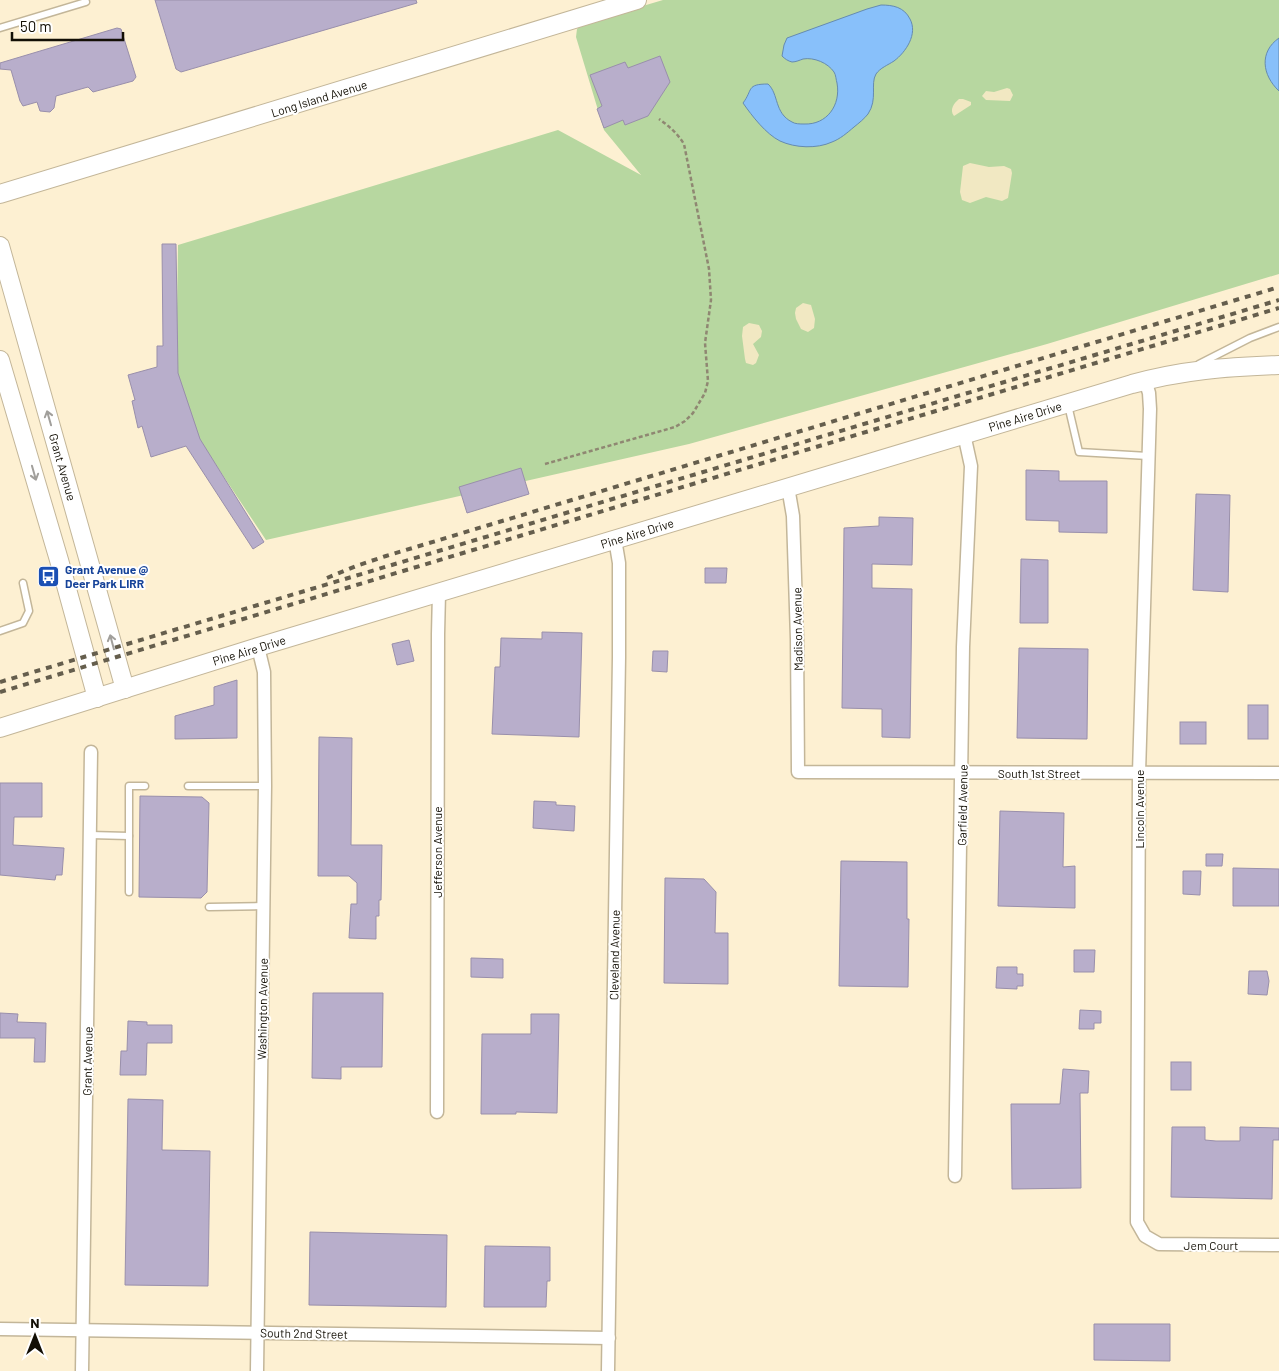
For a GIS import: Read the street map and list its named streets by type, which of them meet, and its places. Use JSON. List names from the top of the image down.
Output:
{
  "streets": {
    "street": [
      "Long Island Avenue",
      "Pine Aire Drive",
      "Grant Avenue",
      "Madison Avenue",
      "South 1st Street",
      "Garfield Avenue",
      "Lincoln Avenue",
      "Jefferson Avenue",
      "Cleveland Avenue",
      "Washington Avenue",
      "Jem Court",
      "South 2nd Street"
    ]
  },
  "crossings": [
    ["Pine Aire Drive", "Grant Avenue"],
    ["Pine Aire Drive", "Madison Avenue"],
    ["Pine Aire Drive", "Garfield Avenue"],
    ["Pine Aire Drive", "Lincoln Avenue"],
    ["Pine Aire Drive", "Jefferson Avenue"],
    ["Pine Aire Drive", "Cleveland Avenue"],
    ["Pine Aire Drive", "Washington Avenue"],
    ["Grant Avenue", "South 2nd Street"],
    ["Madison Avenue", "South 1st Street"],
    ["South 1st Street", "Garfield Avenue"],
    ["South 1st Street", "Lincoln Avenue"],
    ["Lincoln Avenue", "Jem Court"],
    ["Cleveland Avenue", "South 2nd Street"],
    ["Washington Avenue", "South 2nd Street"]
  ],
  "places": {
    "bus stop": ["Grant Avenue @ Deer Park LIRR"]
  },
  "scale_bar": "50 m",
  "north": "top"
}
